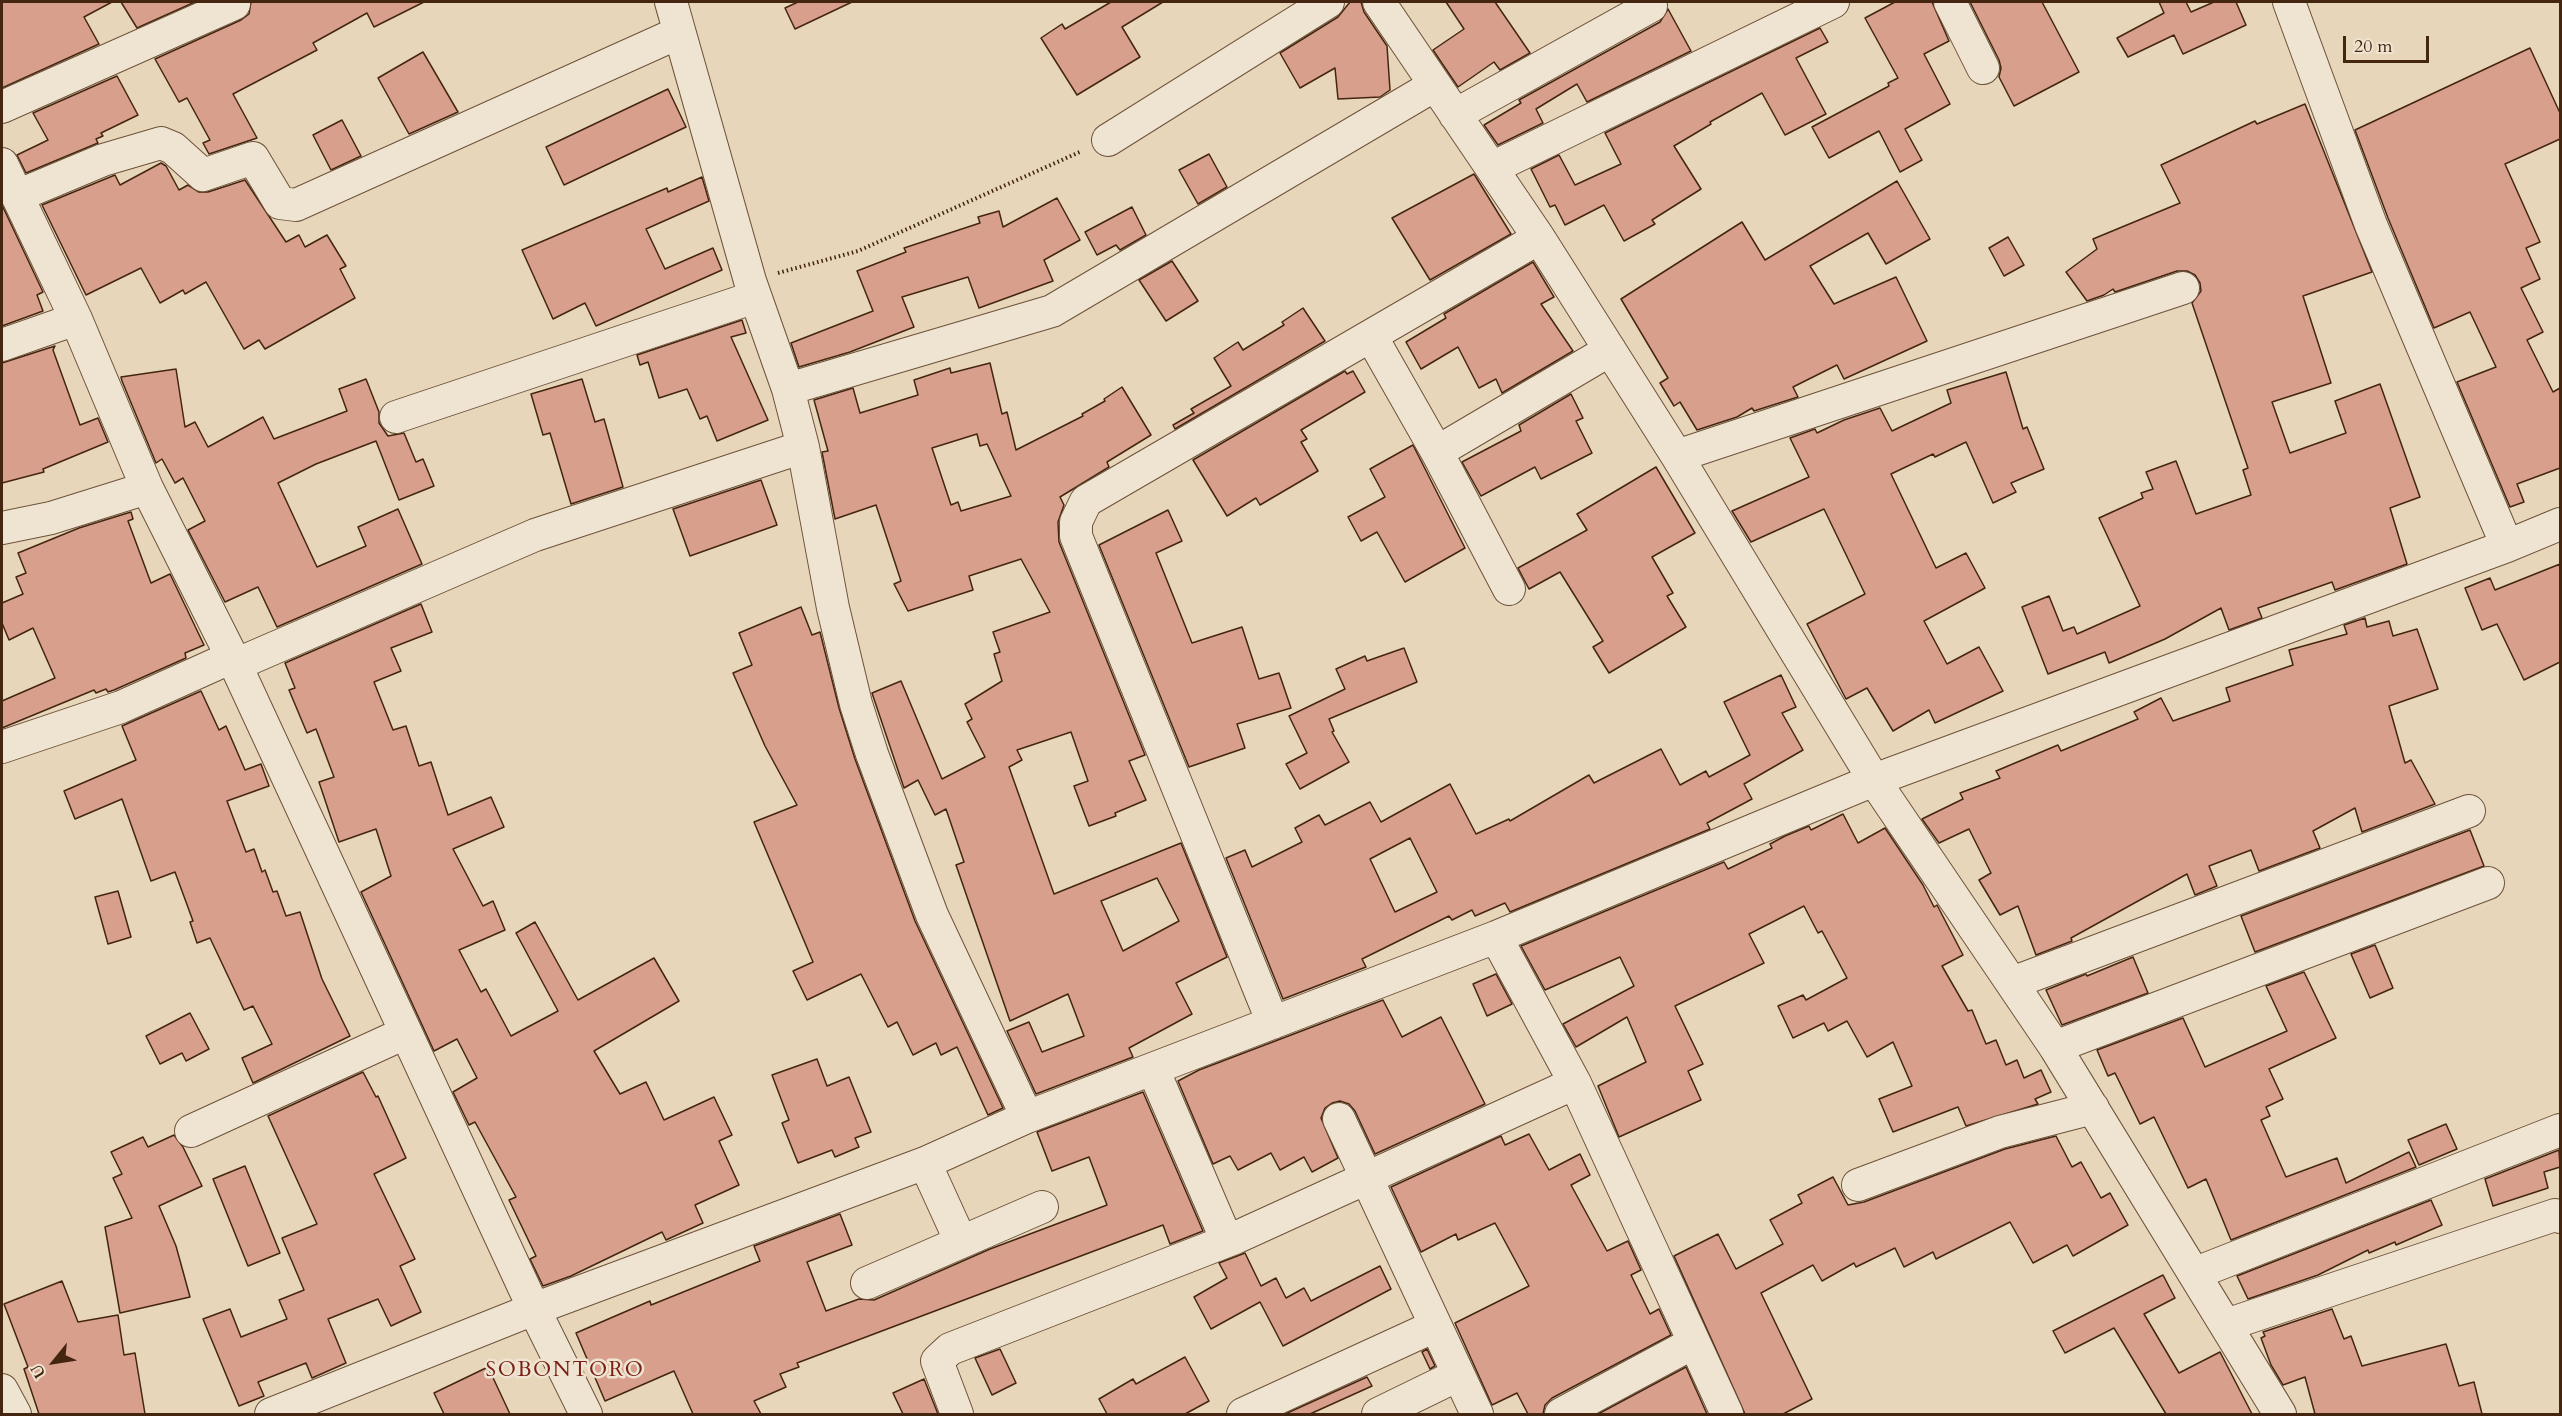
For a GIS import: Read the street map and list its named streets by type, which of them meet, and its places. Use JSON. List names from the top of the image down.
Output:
{
  "districts": ["SOBONTORO"],
  "scale_bar": "20 m",
  "north": "bottom left"
}
